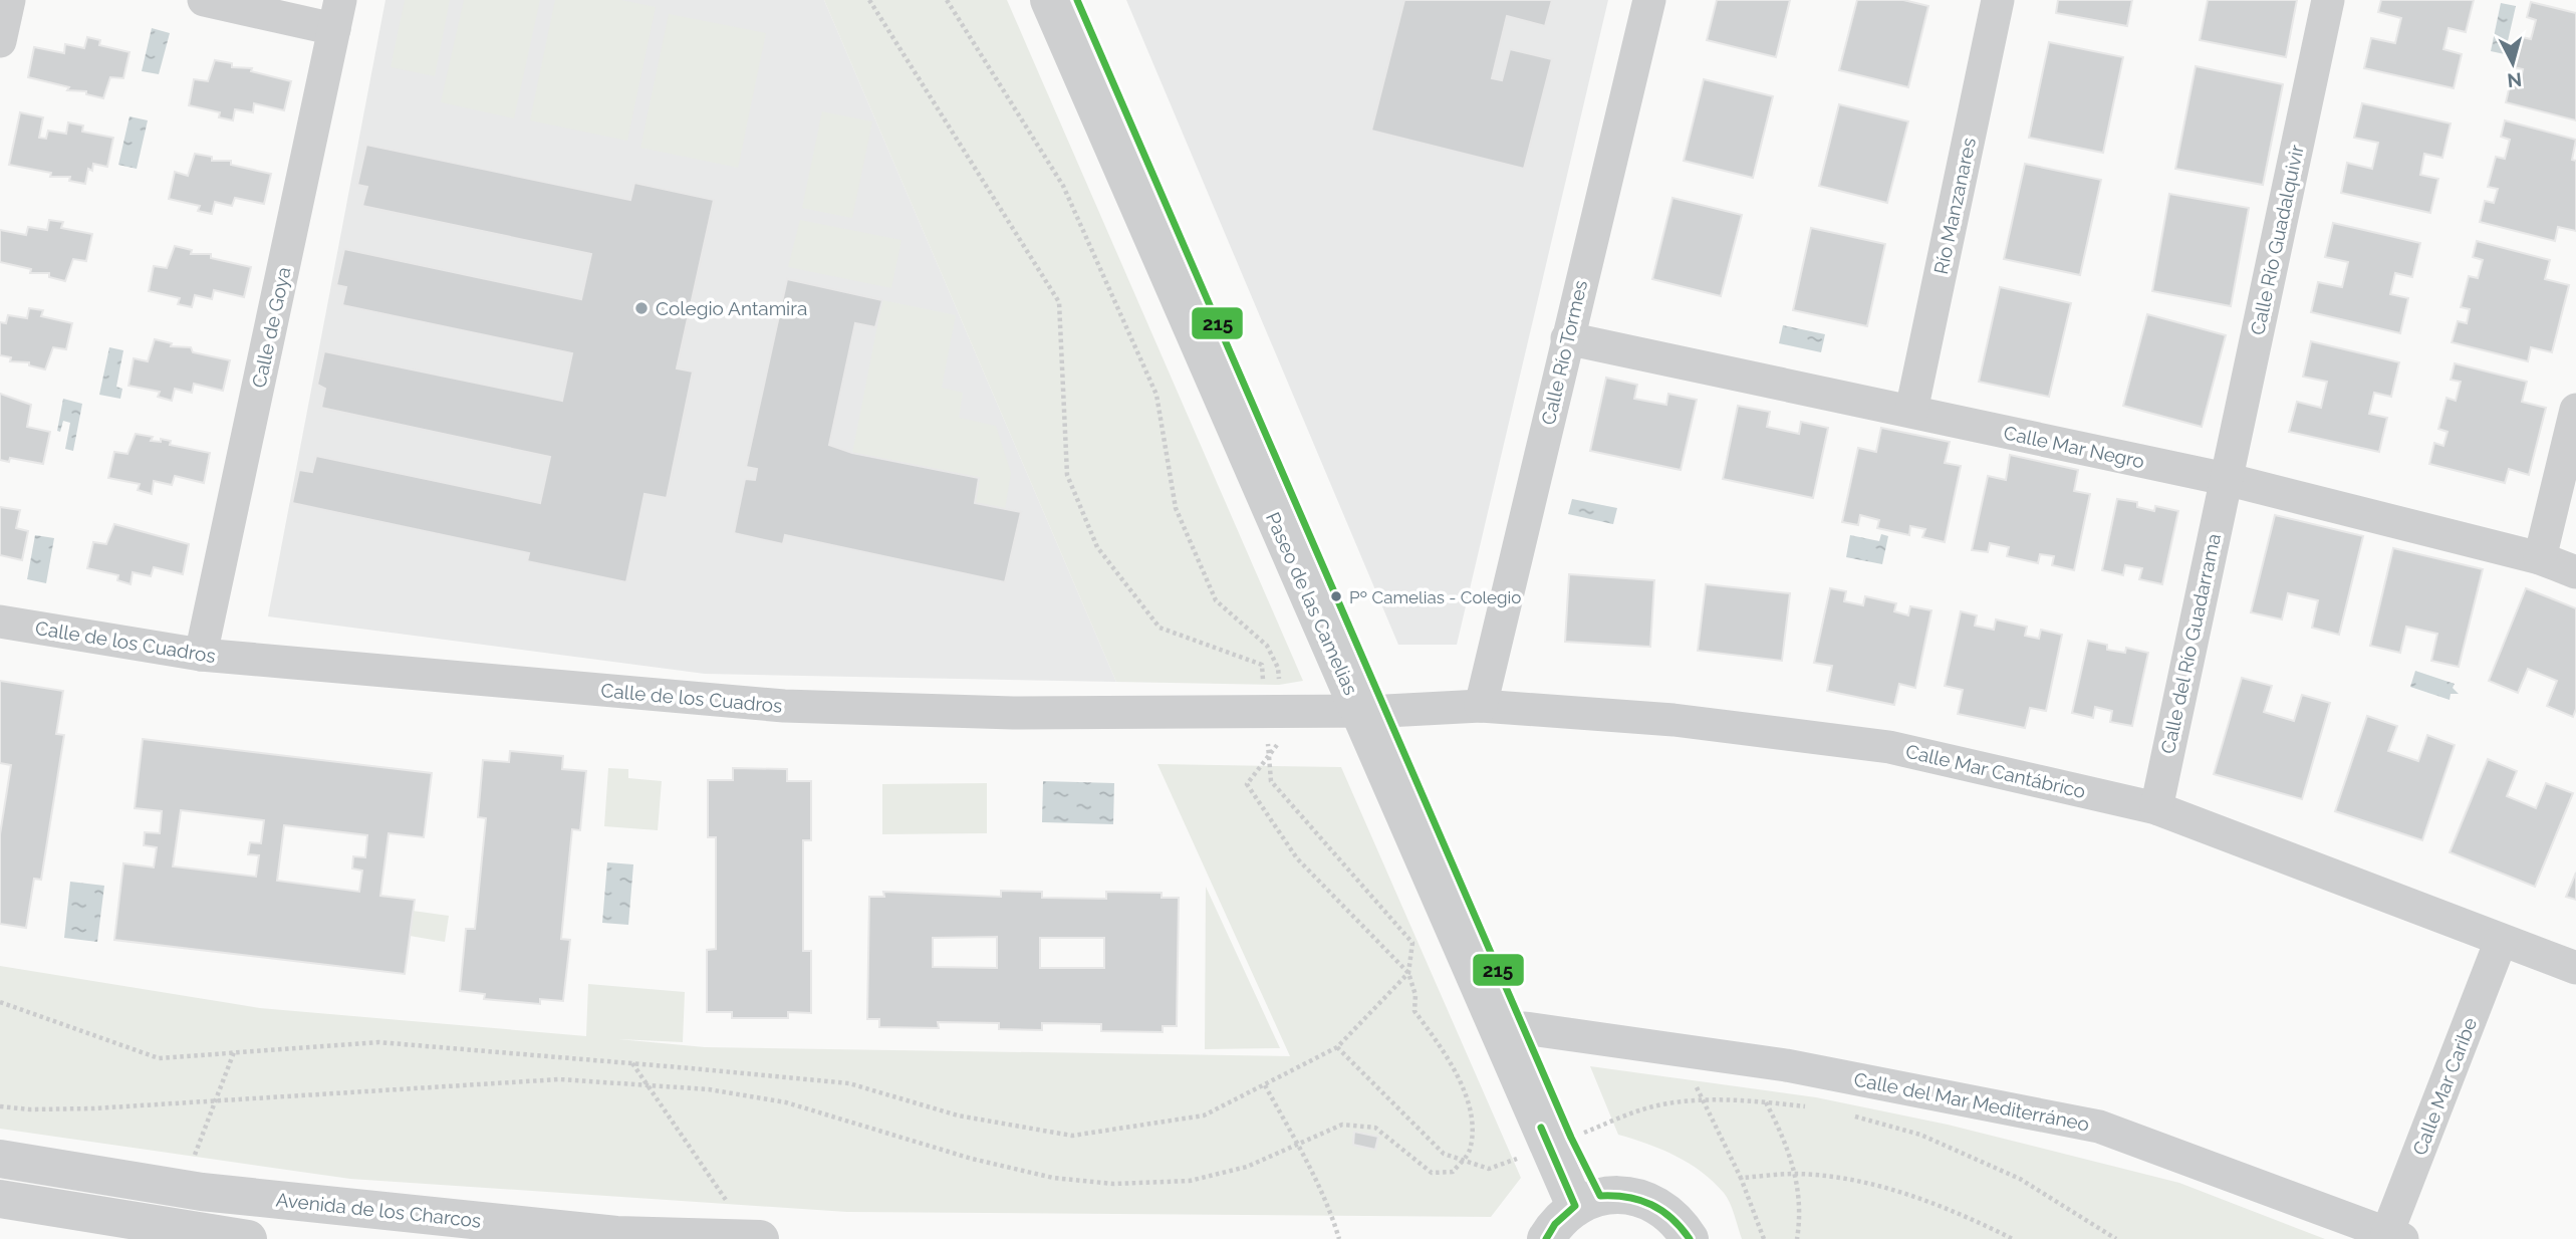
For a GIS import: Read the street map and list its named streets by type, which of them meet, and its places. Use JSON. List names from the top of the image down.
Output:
{
  "streets": {
    "street": [
      "Río Manzanares",
      "Calle Río Guadalquivir",
      "Calle de Goya",
      "Calle Río Tormes",
      "Calle Mar Negro",
      "Paseo de las Camelias",
      "Calle de los Cuadros",
      "Calle del Río Guadarrama",
      "Calle Mar Cantábrico",
      "Calle Mar Caribe",
      "Calle del Mar Mediterráneo",
      "Avenida de los Charcos"
    ]
  },
  "crossings": [
    ["Río Manzanares", "Calle Mar Negro"],
    ["Calle Río Guadalquivir", "Calle Mar Negro"],
    ["Calle Río Guadalquivir", "Calle del Río Guadarrama"],
    ["Calle de Goya", "Calle de los Cuadros"],
    ["Calle Río Tormes", "Calle Mar Negro"],
    ["Calle Río Tormes", "Calle Mar Cantábrico"],
    ["Calle Mar Negro", "Calle del Río Guadarrama"],
    ["Paseo de las Camelias", "Calle de los Cuadros"],
    ["Paseo de las Camelias", "Calle Mar Cantábrico"],
    ["Paseo de las Camelias", "Calle del Mar Mediterráneo"],
    ["Calle de los Cuadros", "Calle Mar Cantábrico"],
    ["Calle del Río Guadarrama", "Calle Mar Cantábrico"],
    ["Calle Mar Cantábrico", "Calle Mar Caribe"],
    ["Calle Mar Caribe", "Calle del Mar Mediterráneo"]
  ],
  "places": ["Colegio Antamira", "Pº Camelias - Colegio"],
  "lines": ["transit line 215"],
  "north": "bottom"
}
